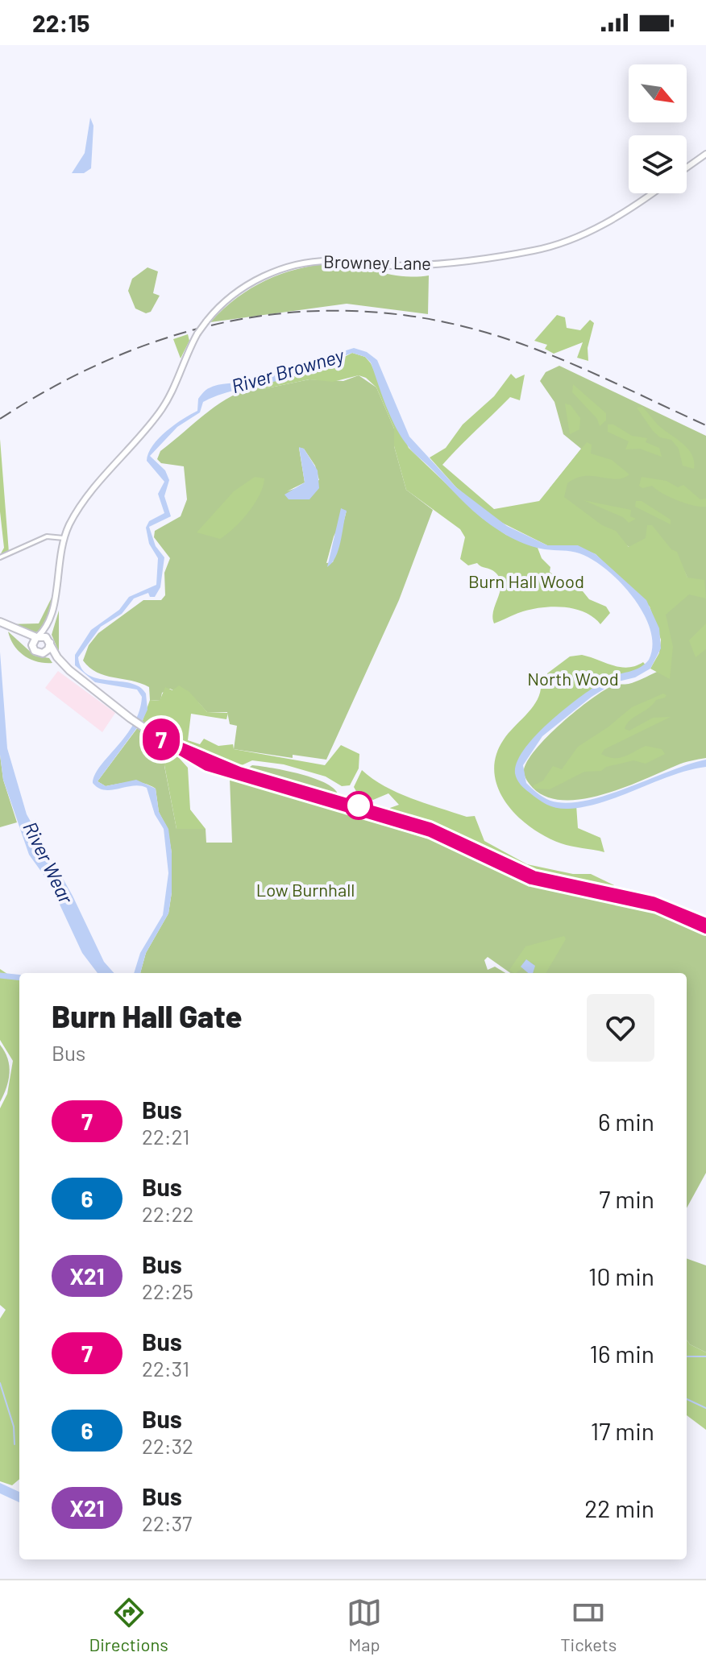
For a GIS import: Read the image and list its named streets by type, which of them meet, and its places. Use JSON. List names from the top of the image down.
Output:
{
  "streets": {
    "main road": ["Browney Lane"]
  },
  "water": ["River Browney", "River Wear"],
  "parks": ["Burn Hall Wood", "North Wood", "Low Burnhall"],
  "lines": ["bus line 7"],
  "north": "bottom right",
  "page": {
    "status": "22:15",
    "on_map": "7",
    "heading": ["Burn Hall Gate", "Bus"],
    "list": [
      {
        "mark": "7",
        "name": "Bus",
        "note": "22:21",
        "value": "6 min"
      },
      {
        "mark": "6",
        "name": "Bus",
        "note": "22:22",
        "value": "7 min"
      },
      {
        "mark": "X21",
        "name": "Bus",
        "note": "22:25",
        "value": "10 min"
      },
      {
        "mark": "7",
        "name": "Bus",
        "note": "22:31",
        "value": "16 min"
      },
      {
        "mark": "6",
        "name": "Bus",
        "note": "22:32",
        "value": "17 min"
      },
      {
        "mark": "X21",
        "name": "Bus",
        "note": "22:37",
        "value": "22 min"
      }
    ],
    "tabs": ["Directions", "Map", "Tickets"]
  }
}
